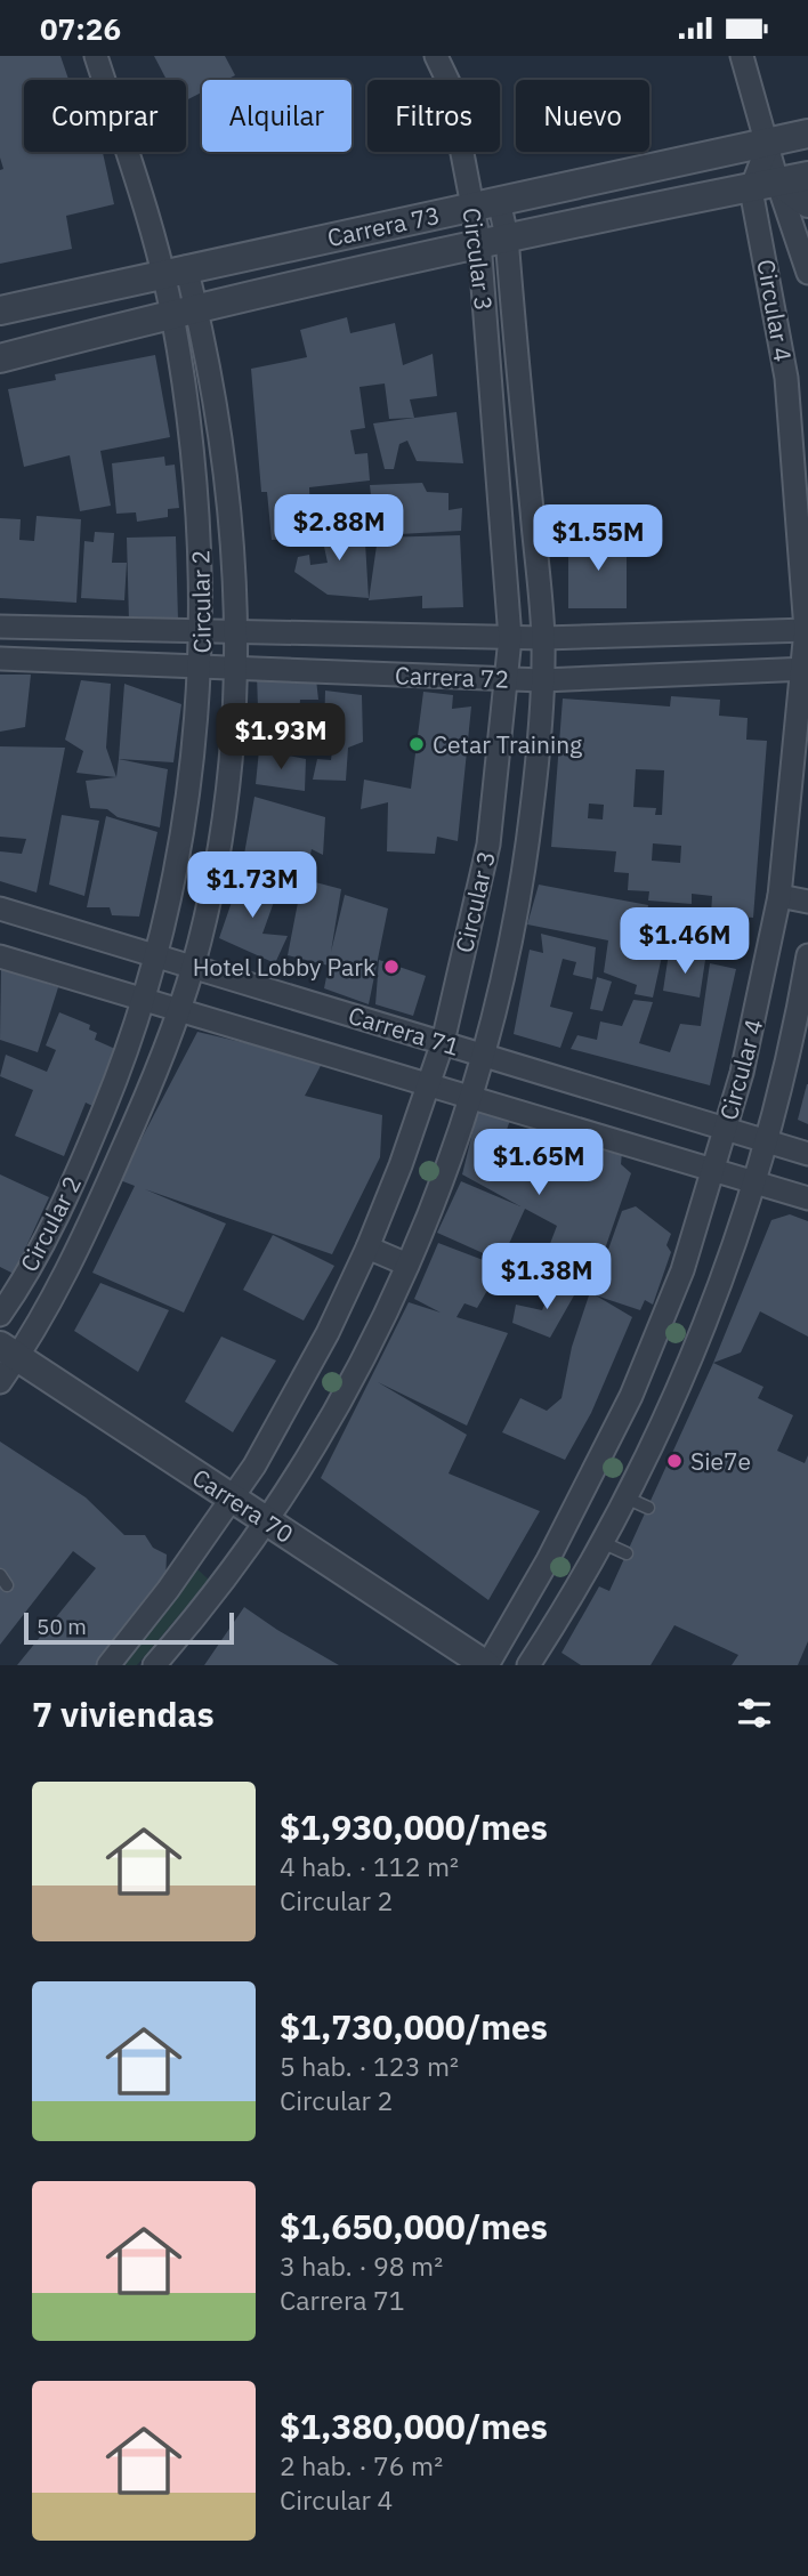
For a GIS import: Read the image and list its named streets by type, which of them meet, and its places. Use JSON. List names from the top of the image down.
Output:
{
  "streets": {
    "street": [
      "Carrera 73",
      "Circular 3",
      "Circular 4",
      "Circular 2",
      "Carrera 72",
      "Carrera 71",
      "Carrera 70"
    ]
  },
  "crossings": [
    ["Carrera 73", "Circular 3"],
    ["Carrera 73", "Circular 4"],
    ["Carrera 73", "Circular 2"],
    ["Circular 3", "Carrera 72"],
    ["Circular 3", "Carrera 71"],
    ["Circular 3", "Carrera 70"],
    ["Circular 4", "Carrera 72"],
    ["Circular 4", "Carrera 71"],
    ["Circular 4", "Carrera 70"],
    ["Circular 2", "Carrera 72"],
    ["Circular 2", "Carrera 71"],
    ["Circular 2", "Carrera 70"]
  ],
  "places": ["Cetar Training", "Hotel Lobby Park", "Sie7e"],
  "scale_bar": "50 m",
  "page": {
    "status": "07:26",
    "chip": [
      "Comprar",
      "Alquilar",
      "Filtros",
      "Nuevo"
    ],
    "price": [
      "$2.88M",
      "$1.55M",
      "$1.93M",
      "$1.73M",
      "$1.46M",
      "$1.65M",
      "$1.38M"
    ],
    "scale": "50 m",
    "heading": "7 viviendas",
    "list": [
      {
        "name": "$1,930,000/mes",
        "note": "4 hab. · 112 m² · Circular 2"
      },
      {
        "name": "$1,730,000/mes",
        "note": "5 hab. · 123 m² · Circular 2"
      },
      {
        "name": "$1,650,000/mes",
        "note": "3 hab. · 98 m² · Carrera 71"
      },
      {
        "name": "$1,380,000/mes",
        "note": "2 hab. · 76 m² · Circular 4"
      }
    ]
  }
}
